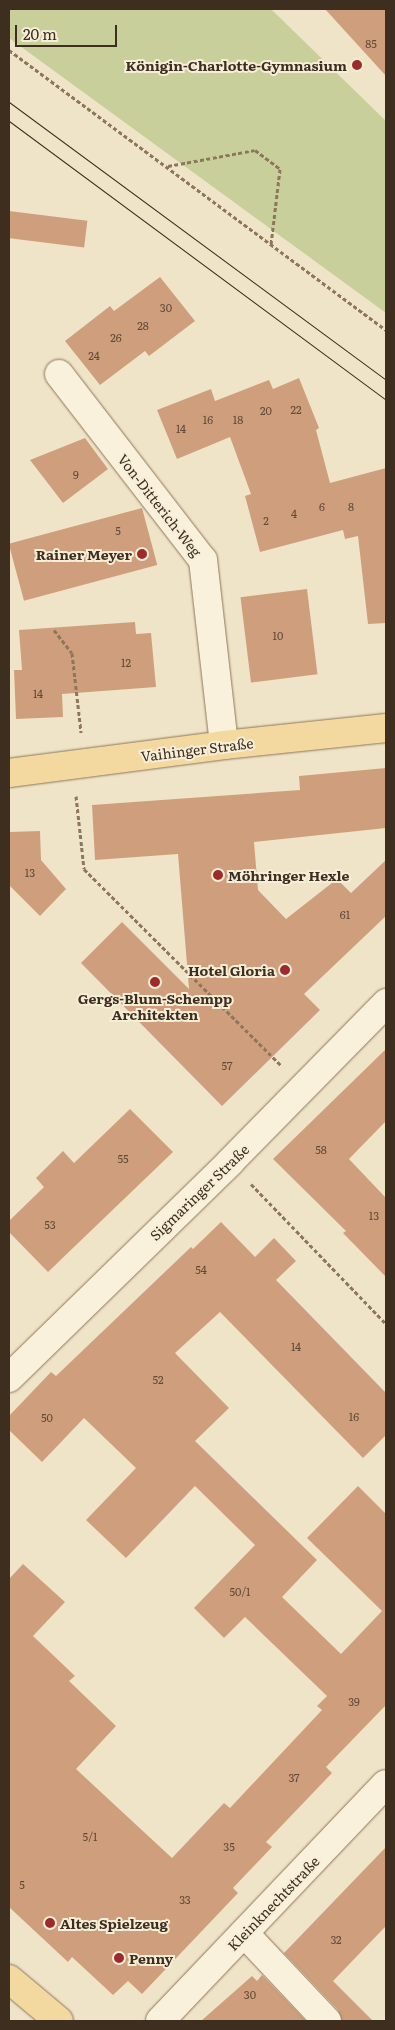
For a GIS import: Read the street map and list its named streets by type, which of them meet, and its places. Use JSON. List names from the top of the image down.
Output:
{
  "streets": {
    "main road": ["Vaihinger Straße"],
    "street": ["Von-Ditterich-Weg", "Sigmaringer Straße", "Kleinknechtstraße"]
  },
  "crossings": [
    ["Von-Ditterich-Weg", "Vaihinger Straße"]
  ],
  "places": [
    "Königin-Charlotte-Gymnasium",
    "Rainer Meyer",
    "Möhringer Hexle",
    "Hotel Gloria",
    "Gergs-Blum-Schempp Architekten",
    "Altes Spielzeug",
    "Penny"
  ],
  "house_numbers": [
    "85",
    "30",
    "28",
    "26",
    "24",
    "22",
    "20",
    "16",
    "18",
    "14",
    "9",
    "6",
    "8",
    "4",
    "2",
    "5",
    "10",
    "12",
    "14",
    "13",
    "61",
    "57",
    "58",
    "55",
    "13",
    "53",
    "54",
    "14",
    "52",
    "16",
    "50",
    "50/1",
    "39",
    "37",
    "5/1",
    "35",
    "5",
    "33",
    "32",
    "30"
  ],
  "scale_bar": "20 m"
}
